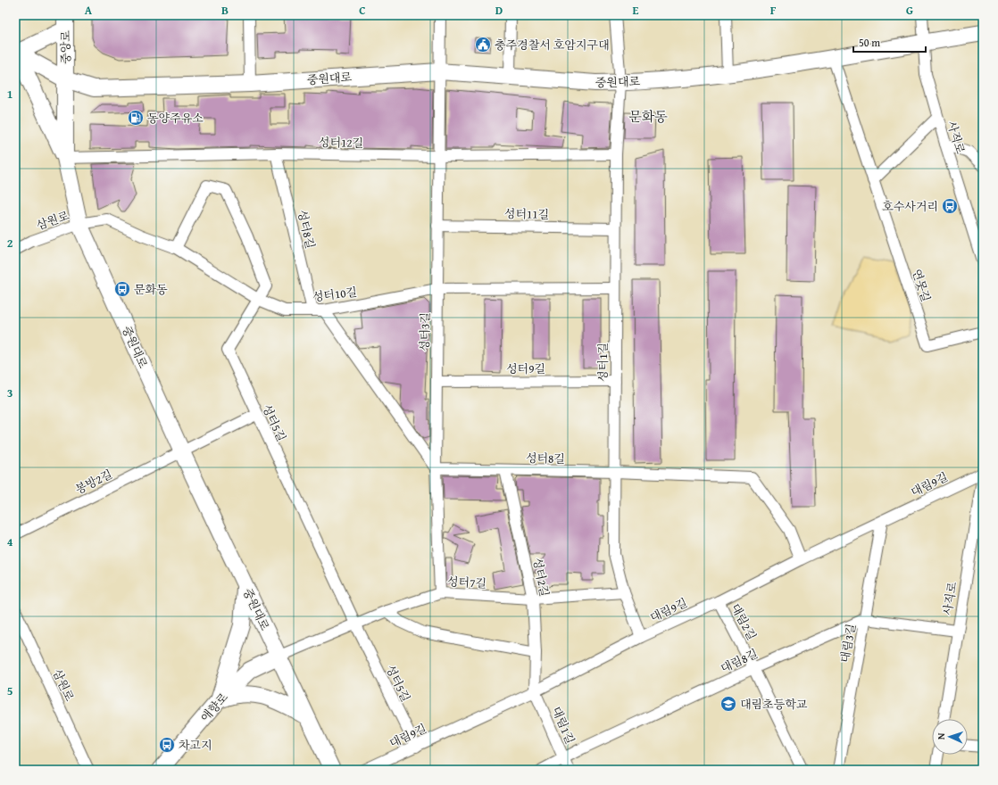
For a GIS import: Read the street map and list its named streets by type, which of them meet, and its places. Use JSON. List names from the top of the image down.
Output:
{
  "streets": {
    "street": [
      "중앙로",
      "중원대로",
      "사직로",
      "성터12길",
      "성터11길",
      "삼원로",
      "성터8길",
      "연못길",
      "성터10길",
      "성터3길",
      "성터1길",
      "성터9길",
      "성터5길",
      "봉방2길",
      "대림9길",
      "성터2길",
      "성터7길",
      "대림2길",
      "대림3길",
      "대림8길",
      "애향로",
      "대림1길"
    ]
  },
  "crossings": [
    ["중앙로", "중원대로"],
    ["중원대로", "사직로"],
    ["중원대로", "성터12길"],
    ["중원대로", "삼원로"],
    ["중원대로", "연못길"],
    ["중원대로", "성터10길"],
    ["중원대로", "성터3길"],
    ["중원대로", "성터1길"],
    ["중원대로", "봉방2길"],
    ["중원대로", "성터7길"],
    ["중원대로", "애향로"],
    ["성터12길", "성터8길"],
    ["성터12길", "성터3길"],
    ["성터12길", "성터1길"],
    ["성터11길", "성터3길"],
    ["성터11길", "성터1길"],
    ["삼원로", "성터10길"],
    ["성터8길", "성터10길"],
    ["성터8길", "성터3길"],
    ["성터8길", "성터1길"],
    ["성터8길", "대림9길"],
    ["성터8길", "성터2길"],
    ["성터10길", "성터3길"],
    ["성터10길", "성터1길"],
    ["성터10길", "성터5길"],
    ["성터3길", "성터9길"],
    ["성터3길", "성터7길"],
    ["성터1길", "성터9길"],
    ["성터1길", "대림9길"],
    ["성터1길", "성터7길"],
    ["성터5길", "봉방2길"],
    ["성터5길", "대림9길"],
    ["성터5길", "성터7길"],
    ["대림9길", "성터2길"],
    ["대림9길", "대림2길"],
    ["대림9길", "대림3길"],
    ["대림9길", "대림1길"],
    ["성터2길", "성터7길"],
    ["성터2길", "대림1길"],
    ["성터7길", "애향로"],
    ["대림2길", "대림8길"],
    ["대림3길", "대림8길"],
    ["대림8길", "대림1길"]
  ],
  "districts": ["문화동"],
  "places": {
    "public building": ["충주경찰서 호암지구대"],
    "fuel station": ["동양주유소"],
    "bus stop": ["호수사거리", "문화동", "차고지"],
    "school or university": ["대림초등학교"]
  },
  "scale_bar": "50 m",
  "north": "left",
  "grid": {
    "columns": [
      "A",
      "B",
      "C",
      "D",
      "E",
      "F",
      "G"
    ],
    "rows": [
      "1",
      "2",
      "3",
      "4",
      "5"
    ]
  }
}
